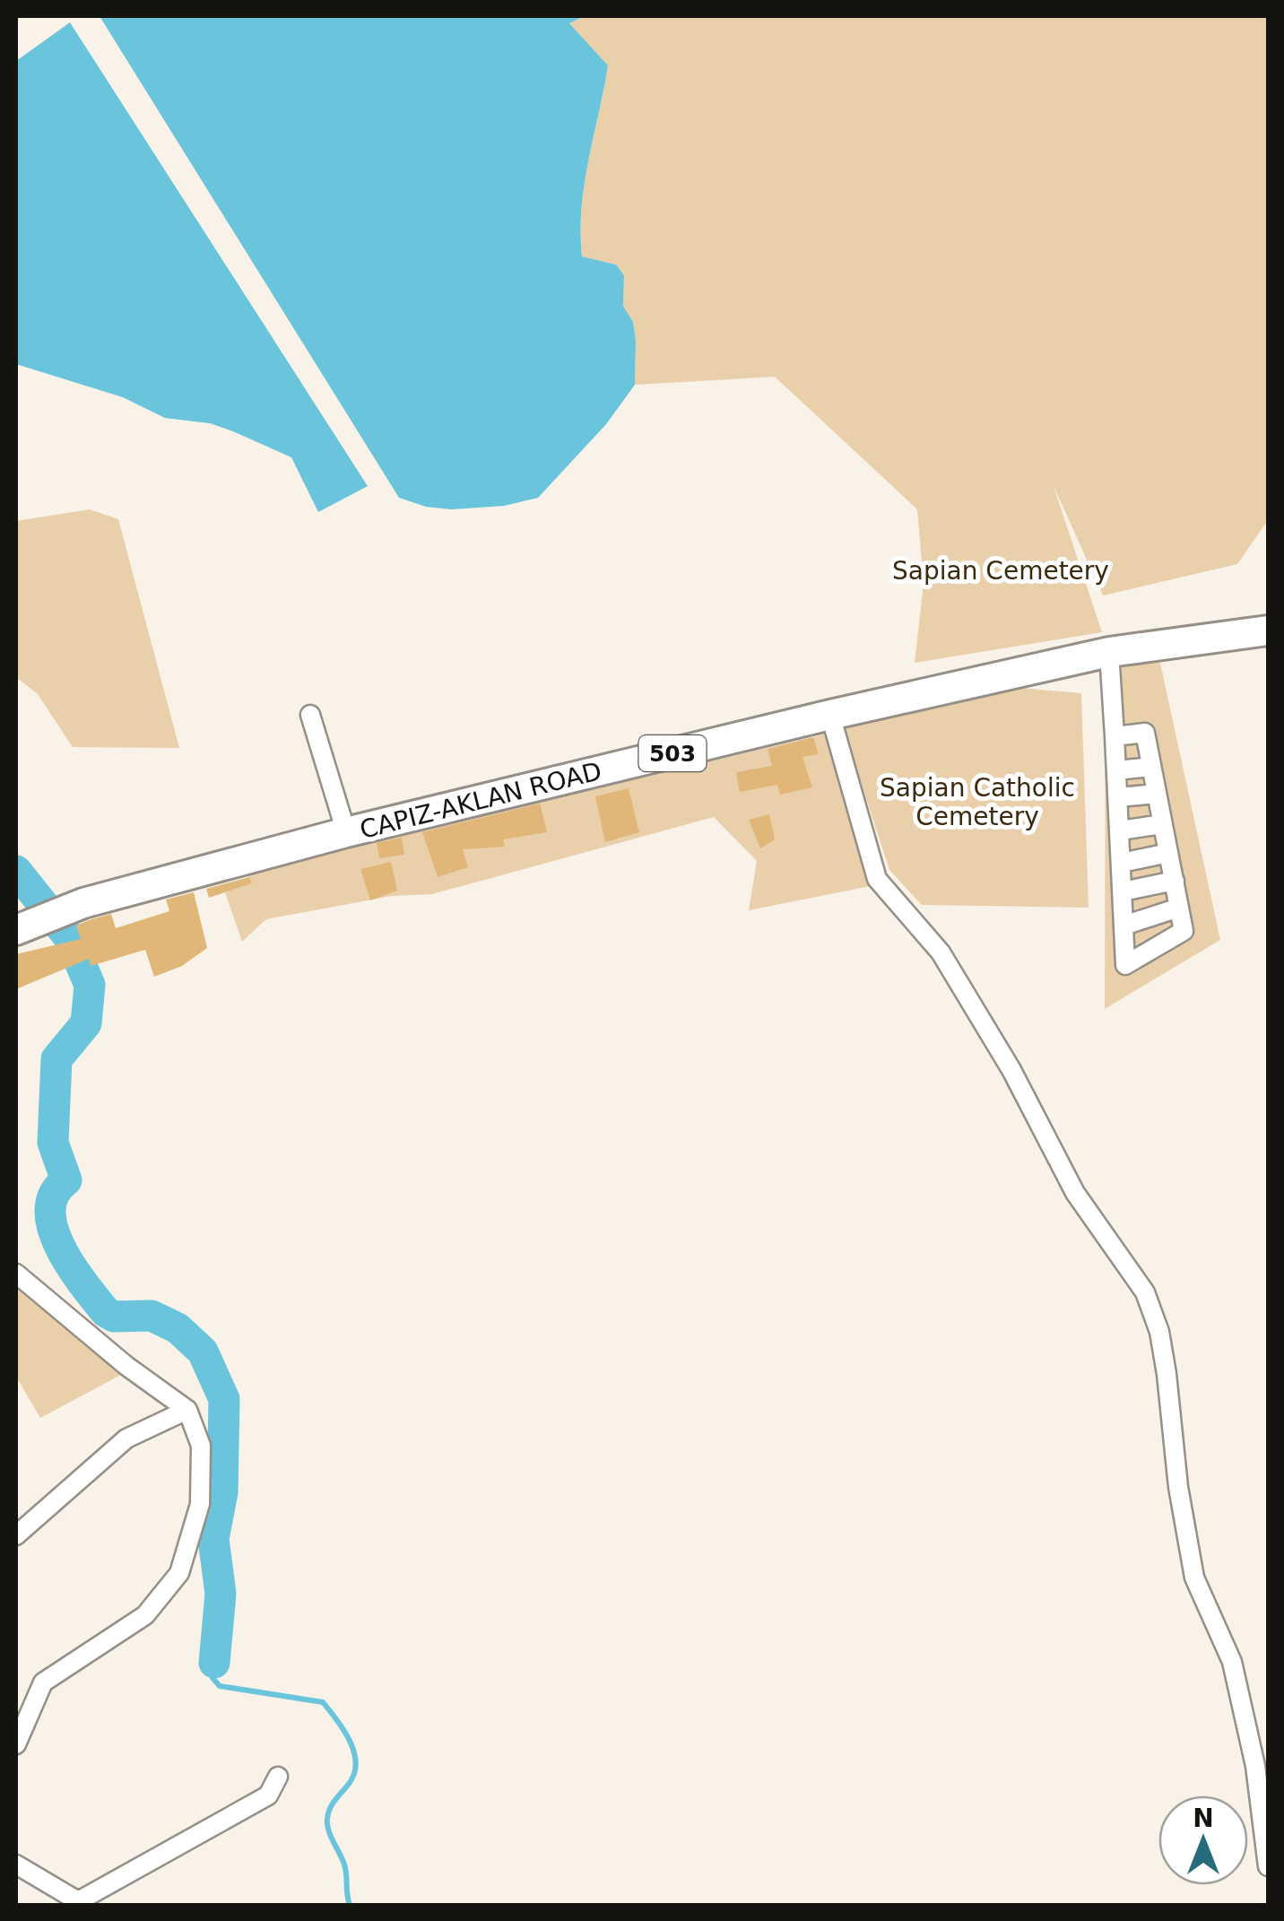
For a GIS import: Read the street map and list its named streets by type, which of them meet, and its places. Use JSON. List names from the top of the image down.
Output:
{
  "streets": {
    "main road": ["503", "CAPIZ-AKLAN ROAD"]
  },
  "parks": ["Sapian Cemetery", "Sapian Catholic Cemetery"],
  "north": "top"
}
